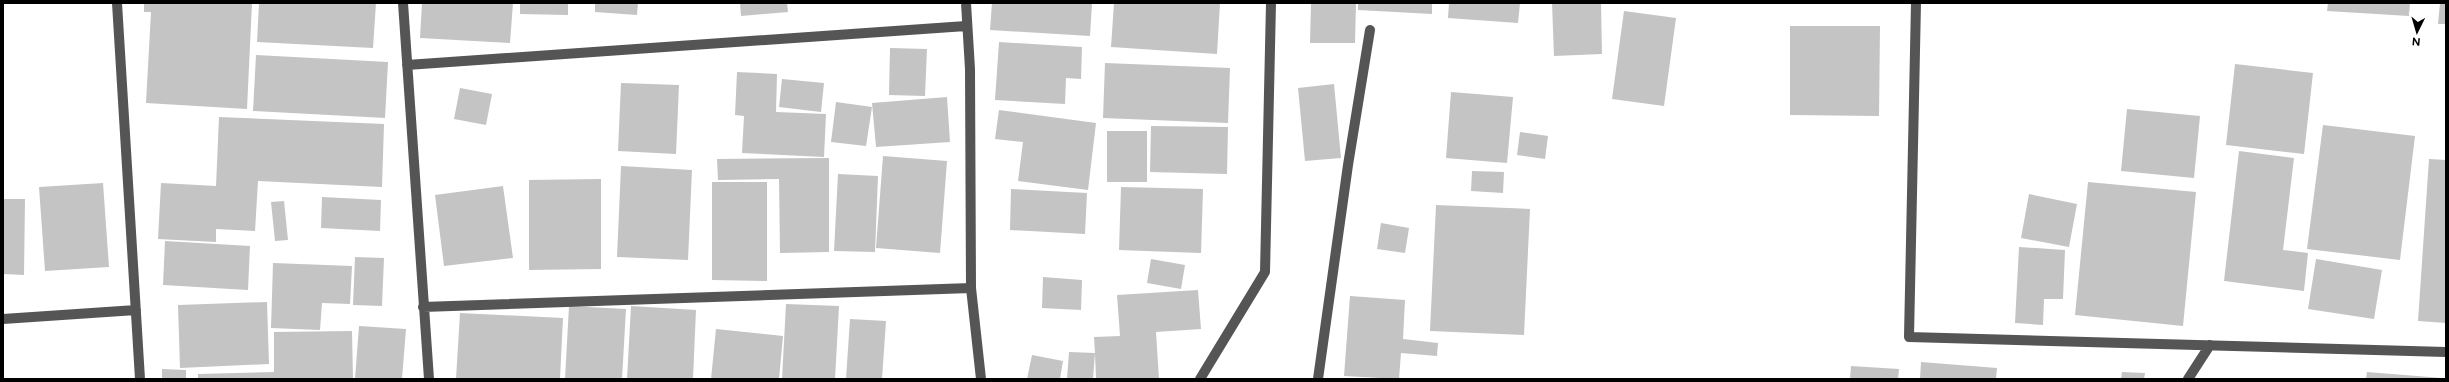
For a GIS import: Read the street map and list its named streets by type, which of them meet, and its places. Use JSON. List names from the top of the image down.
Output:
{
  "north": "bottom"
}
